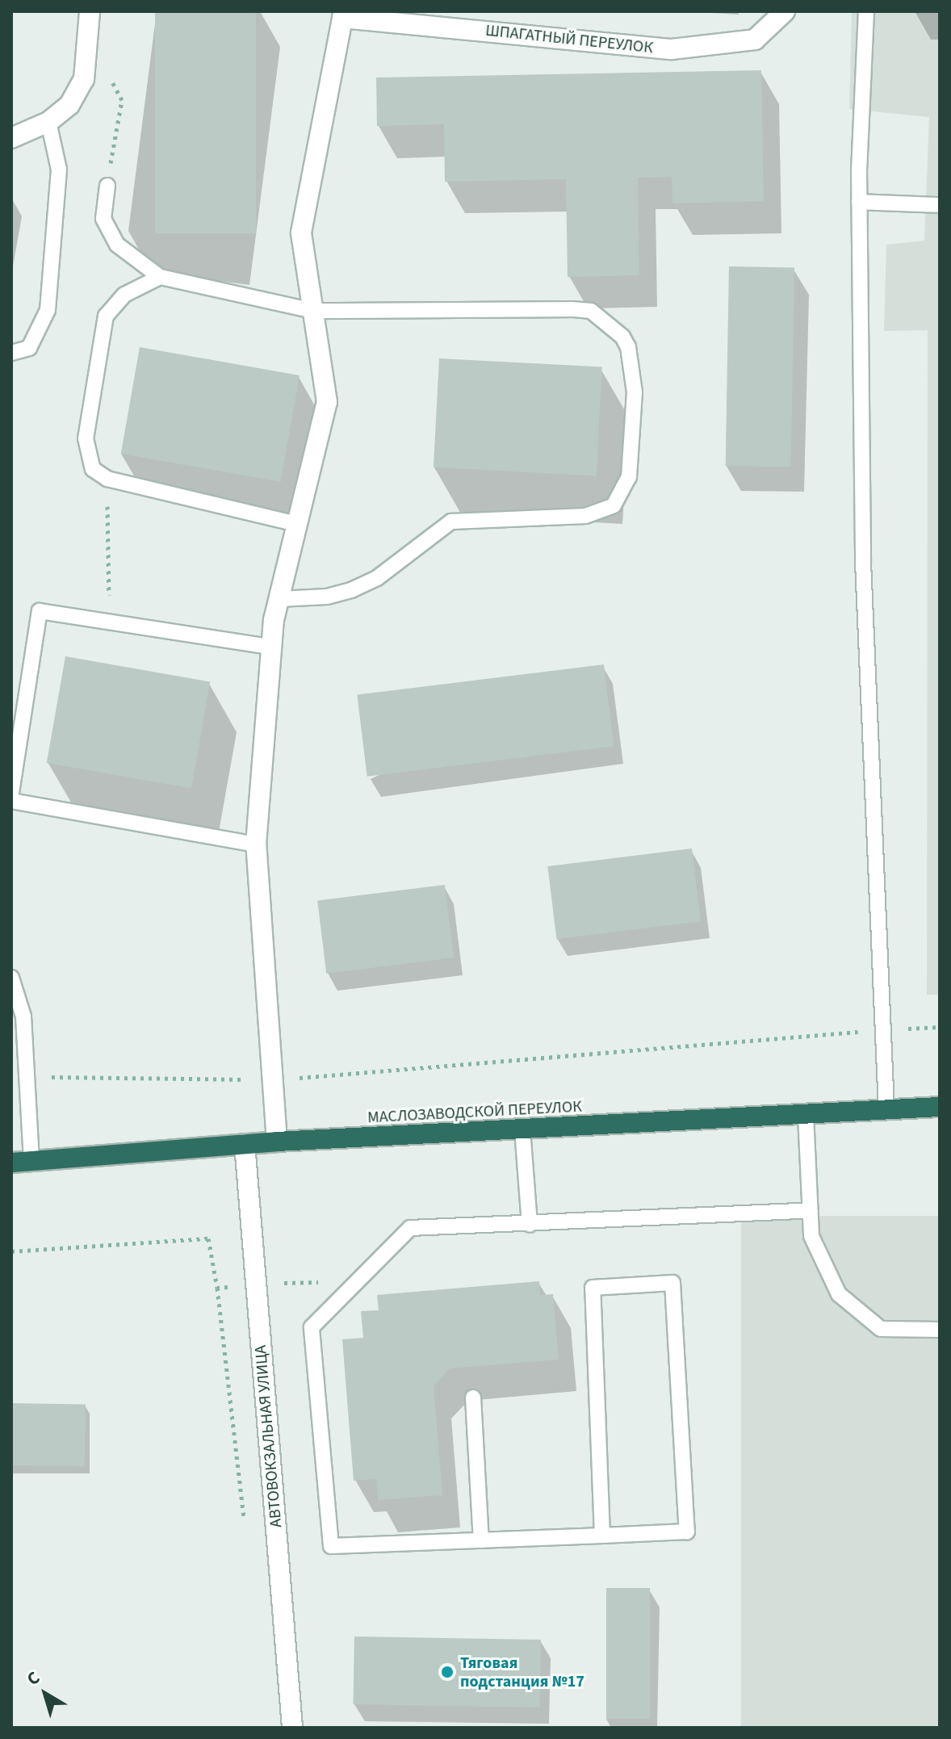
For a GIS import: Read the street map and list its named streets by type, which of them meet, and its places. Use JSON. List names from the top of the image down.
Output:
{
  "streets": {
    "highway": ["МАСЛОЗАВОДСКОЙ ПЕРЕУЛОК"],
    "street": ["ШПАГАТНЫЙ ПЕРЕУЛОК", "АВТОВОКЗАЛЬНАЯ УЛИЦА"]
  },
  "crossings": [
    ["МАСЛОЗАВОДСКОЙ ПЕРЕУЛОК", "АВТОВОКЗАЛЬНАЯ УЛИЦА"]
  ],
  "places": ["Тяговая подстанция №17"],
  "north": "top left"
}
